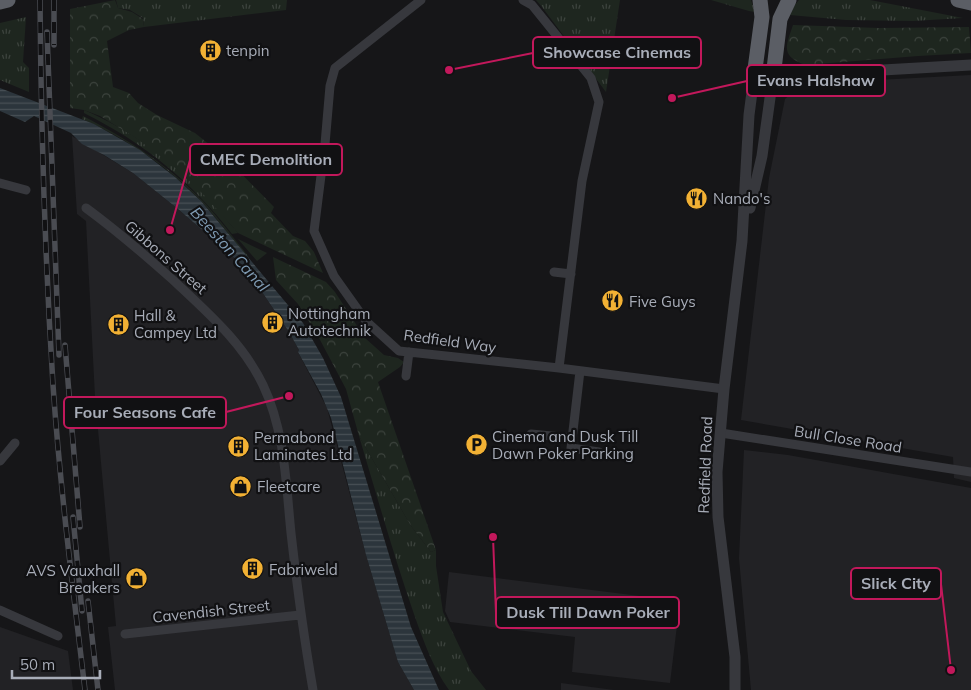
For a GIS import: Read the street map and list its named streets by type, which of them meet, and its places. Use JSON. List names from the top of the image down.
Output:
{
  "streets": {
    "street": [
      "Gibbons Street",
      "Redfield Way",
      "Bull Close Road",
      "Redfield Road",
      "Cavendish Street"
    ]
  },
  "crossings": [
    ["Gibbons Street", "Cavendish Street"],
    ["Redfield Way", "Redfield Road"],
    ["Bull Close Road", "Redfield Road"]
  ],
  "water": ["Beeston Canal"],
  "places": {
    "building": [
      "tenpin",
      "Nottingham Autotechnik",
      "Hall & Campey Ltd",
      "Permabond Laminates Ltd",
      "Fabriweld"
    ],
    "other": [
      "Showcase Cinemas",
      "Evans Halshaw",
      "CMEC Demolition",
      "Four Seasons Cafe",
      "Dusk Till Dawn Poker",
      "Slick City"
    ],
    "restaurant": ["Nando's", "Five Guys"],
    "parking": ["Cinema and Dusk Till Dawn Poker Parking"],
    "shop": ["Fleetcare", "AVS Vauxhall Breakers"]
  },
  "scale_bar": "50 m"
}
